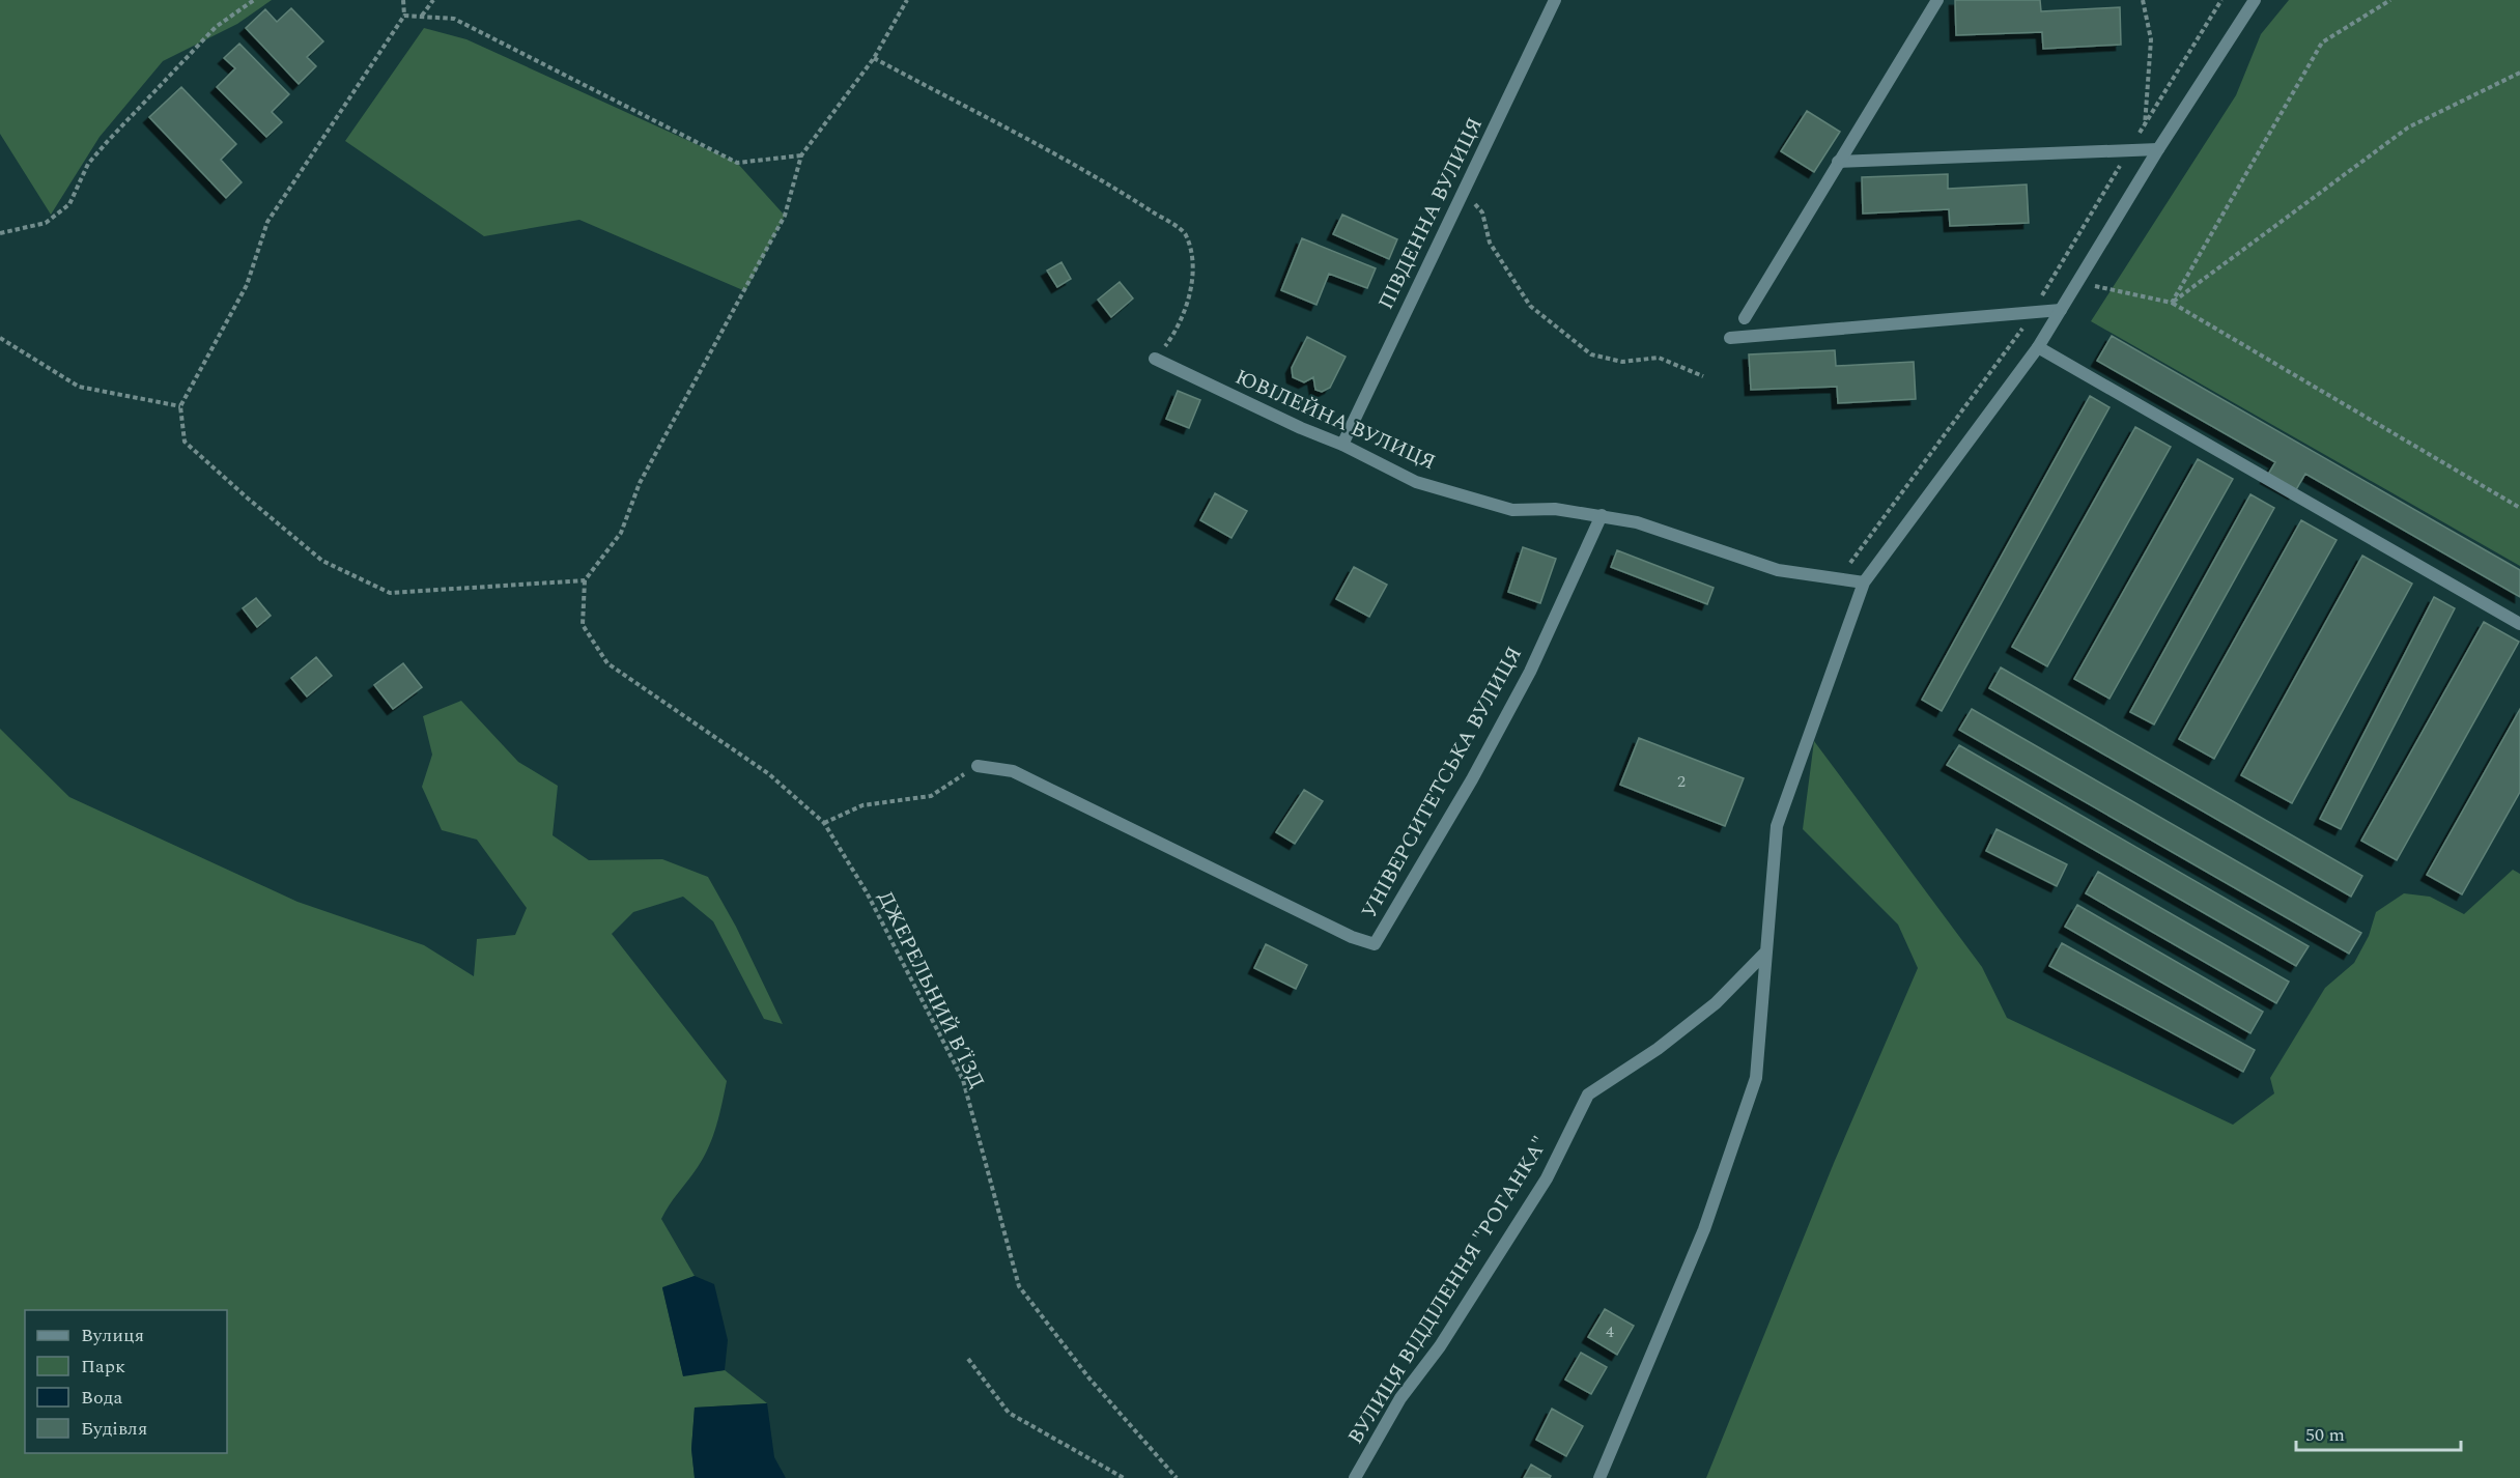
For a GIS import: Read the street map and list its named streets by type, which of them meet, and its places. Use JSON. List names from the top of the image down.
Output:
{
  "streets": {
    "street": [
      "ПІВДЕННА ВУЛИЦЯ",
      "ЮВІЛЕЙНА ВУЛИЦЯ",
      "УНІВЕРСИТЕТСЬКА ВУЛИЦЯ",
      "ВУЛИЦЯ ВІДДІЛЕННЯ \"РОГАНКА\""
    ],
    "path": ["ДЖЕРЕЛЬНИЙ В’ЇЗД"]
  },
  "crossings": [
    ["ПІВДЕННА ВУЛИЦЯ", "ЮВІЛЕЙНА ВУЛИЦЯ"],
    ["ЮВІЛЕЙНА ВУЛИЦЯ", "УНІВЕРСИТЕТСЬКА ВУЛИЦЯ"]
  ],
  "house_numbers": ["2", "4"],
  "legend": [
    "Вулиця",
    "Парк",
    "Вода",
    "Будівля"
  ],
  "scale_bar": "50 m"
}
